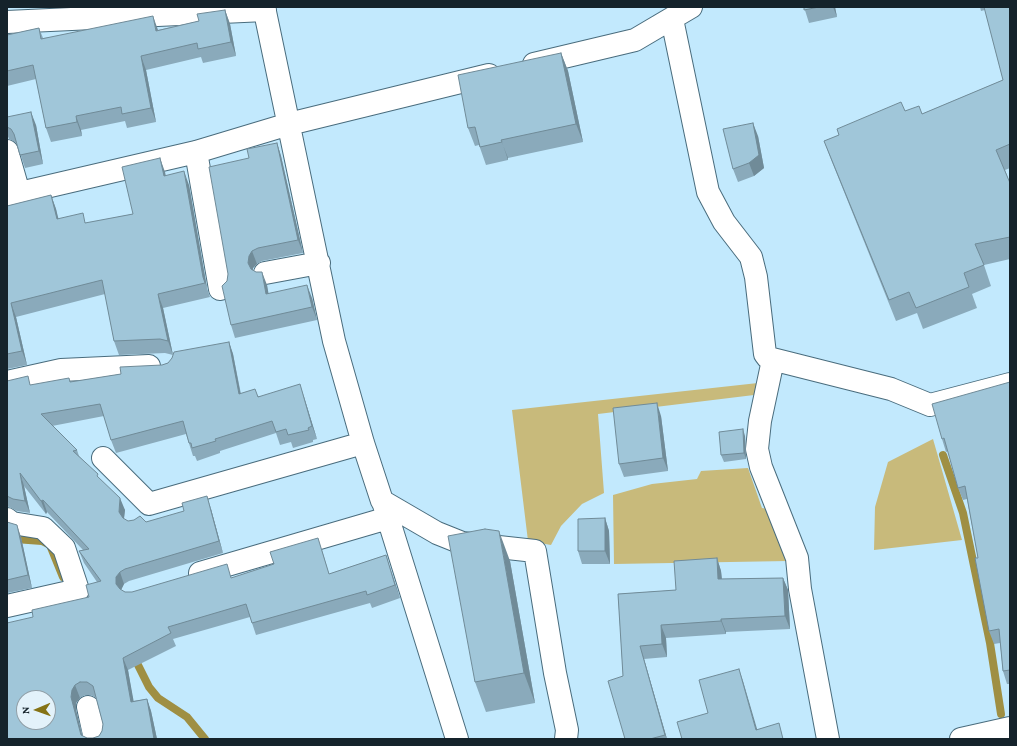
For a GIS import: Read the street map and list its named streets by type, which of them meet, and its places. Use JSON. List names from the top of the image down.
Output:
{
  "north": "left"
}
